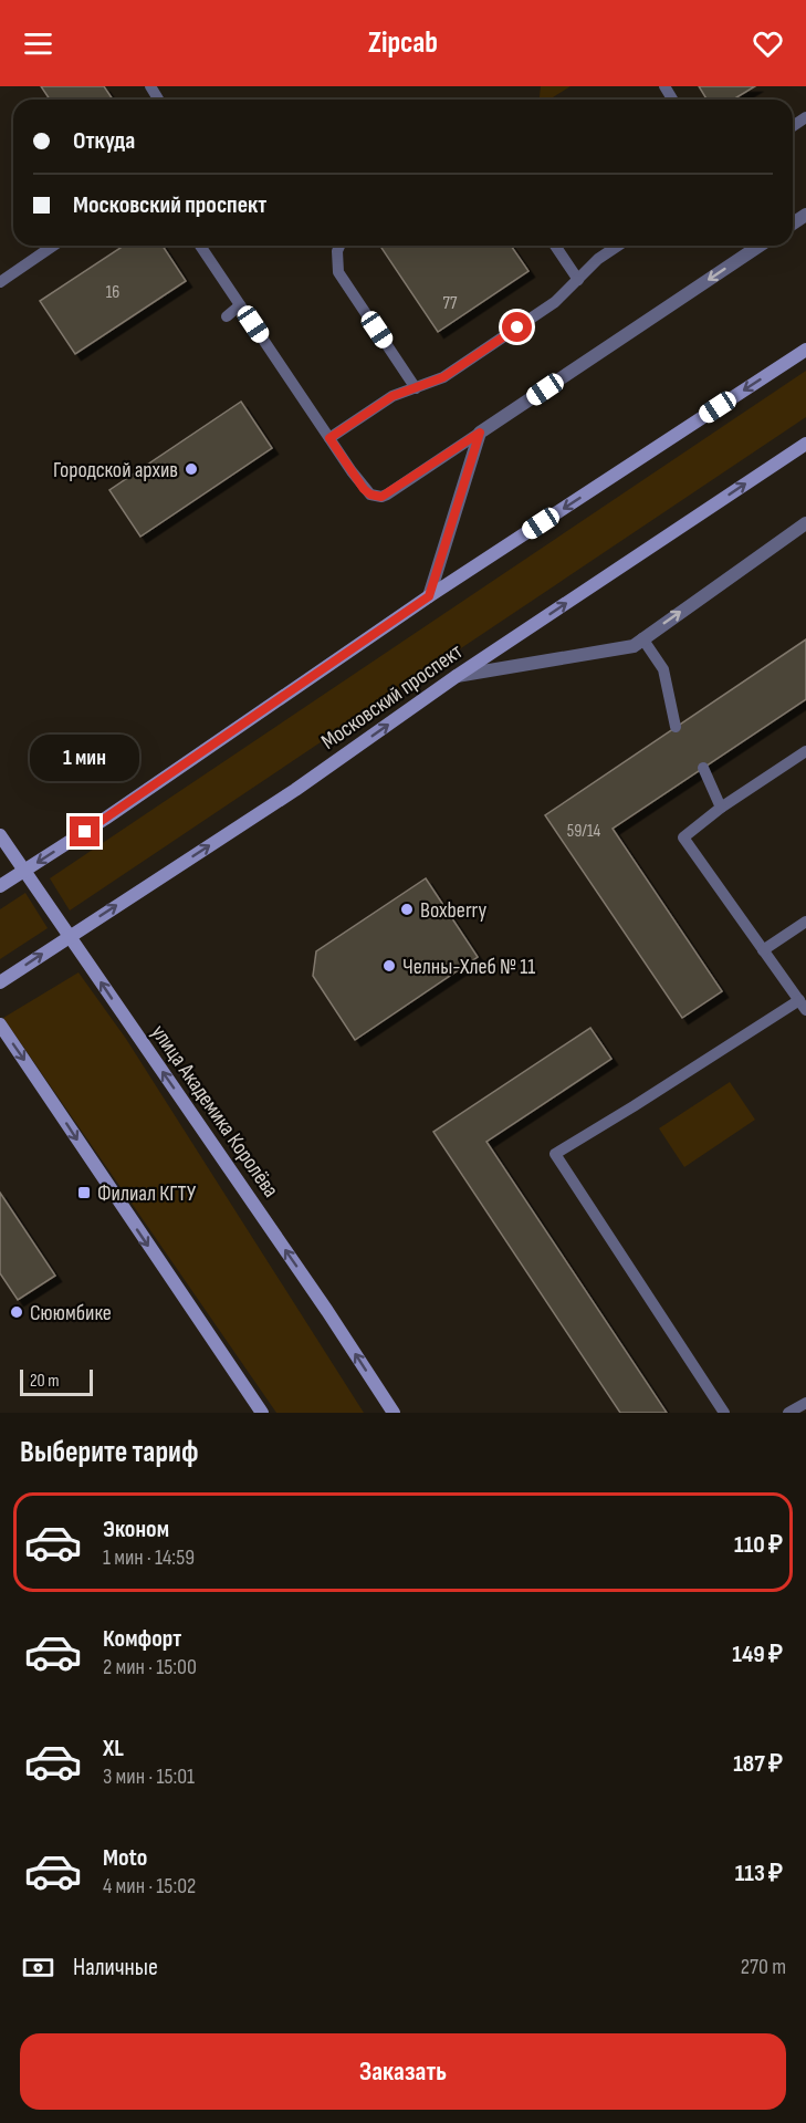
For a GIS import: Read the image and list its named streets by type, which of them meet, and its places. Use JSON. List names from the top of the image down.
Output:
{
  "streets": {
    "main road": ["Московский проспект", "улица Академика Королёва"]
  },
  "crossings": [
    ["Московский проспект", "улица Академика Королёва"]
  ],
  "places": {
    "other": [
      "Городской архив",
      "Boxberry",
      "Челны-Хлеб № 11",
      "Сююмбике"
    ],
    "transit": ["Филиал КГТУ"]
  },
  "house_numbers": ["16", "77", "59/14"],
  "scale_bar": "20 m",
  "page": {
    "header": "Zipcab",
    "banner": ["Откуда", "Московский проспект"],
    "bubble": "1 мин",
    "scale": "20 m",
    "heading": "Выберите тариф",
    "list": [
      {
        "name": "Эконом",
        "note": "1 мин · 14:59",
        "value": "110 ₽"
      },
      {
        "name": "Комфорт",
        "note": "2 мин · 15:00",
        "value": "149 ₽"
      },
      {
        "name": "XL",
        "note": "3 мин · 15:01",
        "value": "187 ₽"
      },
      {
        "name": "Moto",
        "note": "4 мин · 15:02",
        "value": "113 ₽"
      }
    ],
    "pay": ["Наличные", "270 m"],
    "buttons": "Заказать"
  }
}
